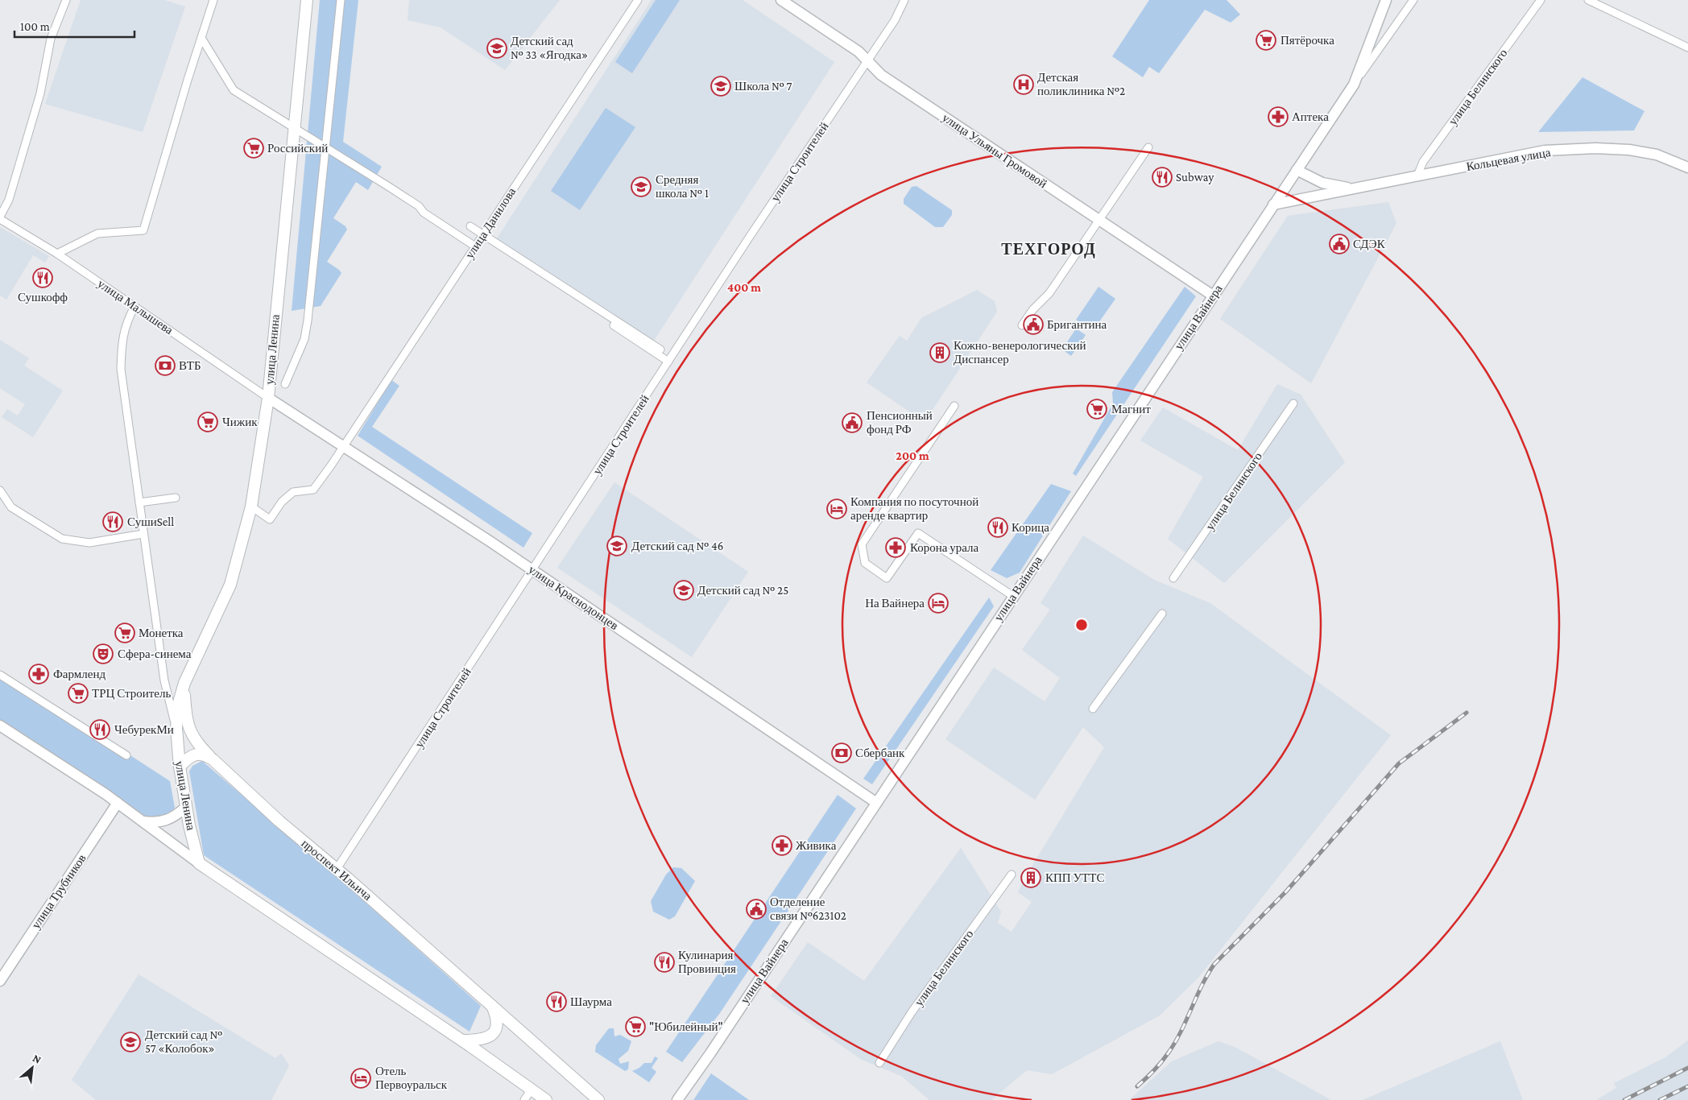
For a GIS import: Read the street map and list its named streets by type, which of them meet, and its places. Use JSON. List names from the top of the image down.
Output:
{
  "streets": {
    "main road": ["улица Ленина", "проспект Ильича"],
    "street": [
      "улица Белинского",
      "улица Ульяны Громовой",
      "Кольцевая улица",
      "улица Строителей",
      "улица Данилова",
      "улица Малышева",
      "улица Вайнера",
      "улица Краснодонцев",
      "улица Трубников"
    ]
  },
  "crossings": [
    ["улица Белинского", "Кольцевая улица"],
    ["улица Ульяны Громовой", "улица Строителей"],
    ["улица Ульяны Громовой", "улица Вайнера"],
    ["Кольцевая улица", "улица Вайнера"],
    ["улица Строителей", "улица Краснодонцев"],
    ["улица Строителей", "проспект Ильича"],
    ["улица Данилова", "улица Ленина"],
    ["улица Данилова", "улица Краснодонцев"],
    ["улица Малышева", "улица Ленина"],
    ["улица Малышева", "улица Краснодонцев"],
    ["улица Вайнера", "улица Краснодонцев"],
    ["улица Ленина", "улица Краснодонцев"],
    ["улица Ленина", "проспект Ильича"]
  ],
  "districts": ["ТЕХГОРОД"],
  "places": {
    "supermarket": [
      "Пятёрочка",
      "Российский",
      "Магнит",
      "Чижик",
      "Монетка",
      "ТРЦ Строитель",
      "\"Юбилейный\""
    ],
    "school or university": [
      "Детский сад № 33 «Ягодка»",
      "Школа № 7",
      "Средняя школа № 1",
      "Детский сад № 46",
      "Детский сад № 25",
      "Детский сад № 57 «Колобок»"
    ],
    "hospital": ["Детская поликлиника №2"],
    "pharmacy": [
      "Аптека",
      "Корона урала",
      "Фармленд",
      "Живика"
    ],
    "restaurant": [
      "Subway",
      "Сушкофф",
      "СушиSell",
      "Корица",
      "ЧебурекМи",
      "Кулинария Провинция",
      "Шаурма"
    ],
    "public building": [
      "СДЭК",
      "Бригантина",
      "Пенсионный фонд РФ",
      "Отделение связи №623102"
    ],
    "building": ["Кожно-венерологический Диспансер", "КПП УТТС"],
    "bank": ["ВТБ", "Сбербанк"],
    "hotel": ["Компания по посуточной аренде квартир", "На Вайнера", "Отель Первоуральск"],
    "theatre": ["Сфера-синема"]
  },
  "scale_bar": "100 m",
  "north": "top right",
  "rings": ["400 m", "200 m"]
}
